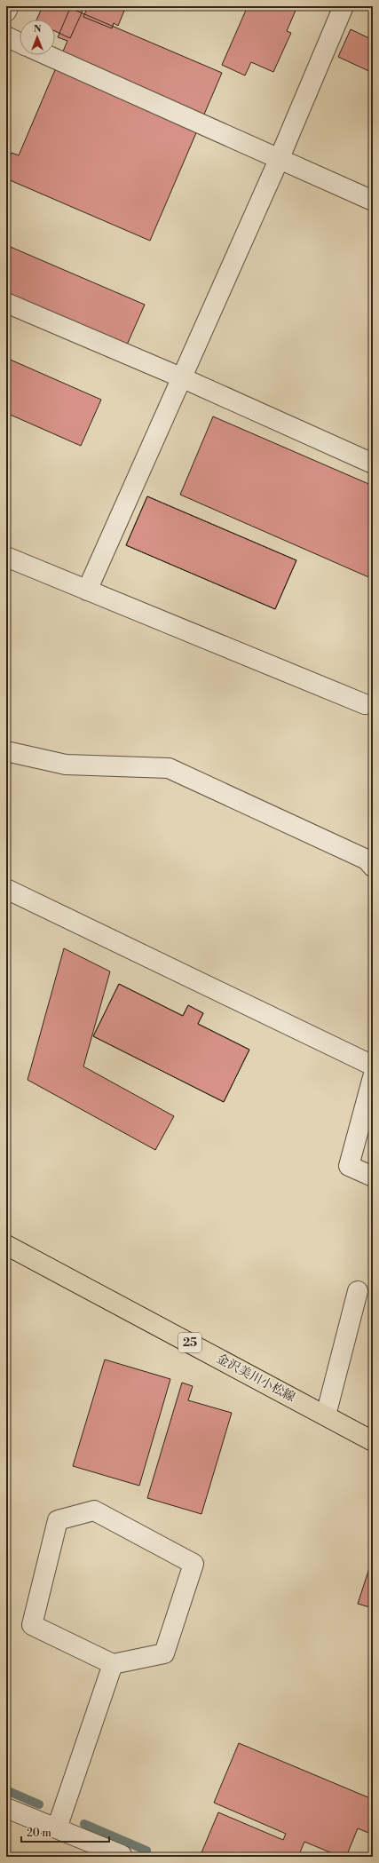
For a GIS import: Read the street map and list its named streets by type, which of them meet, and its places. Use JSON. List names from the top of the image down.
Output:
{
  "streets": {
    "main road": ["25", "金沢美川小松線"]
  },
  "scale_bar": "20 m",
  "north": "top"
}
